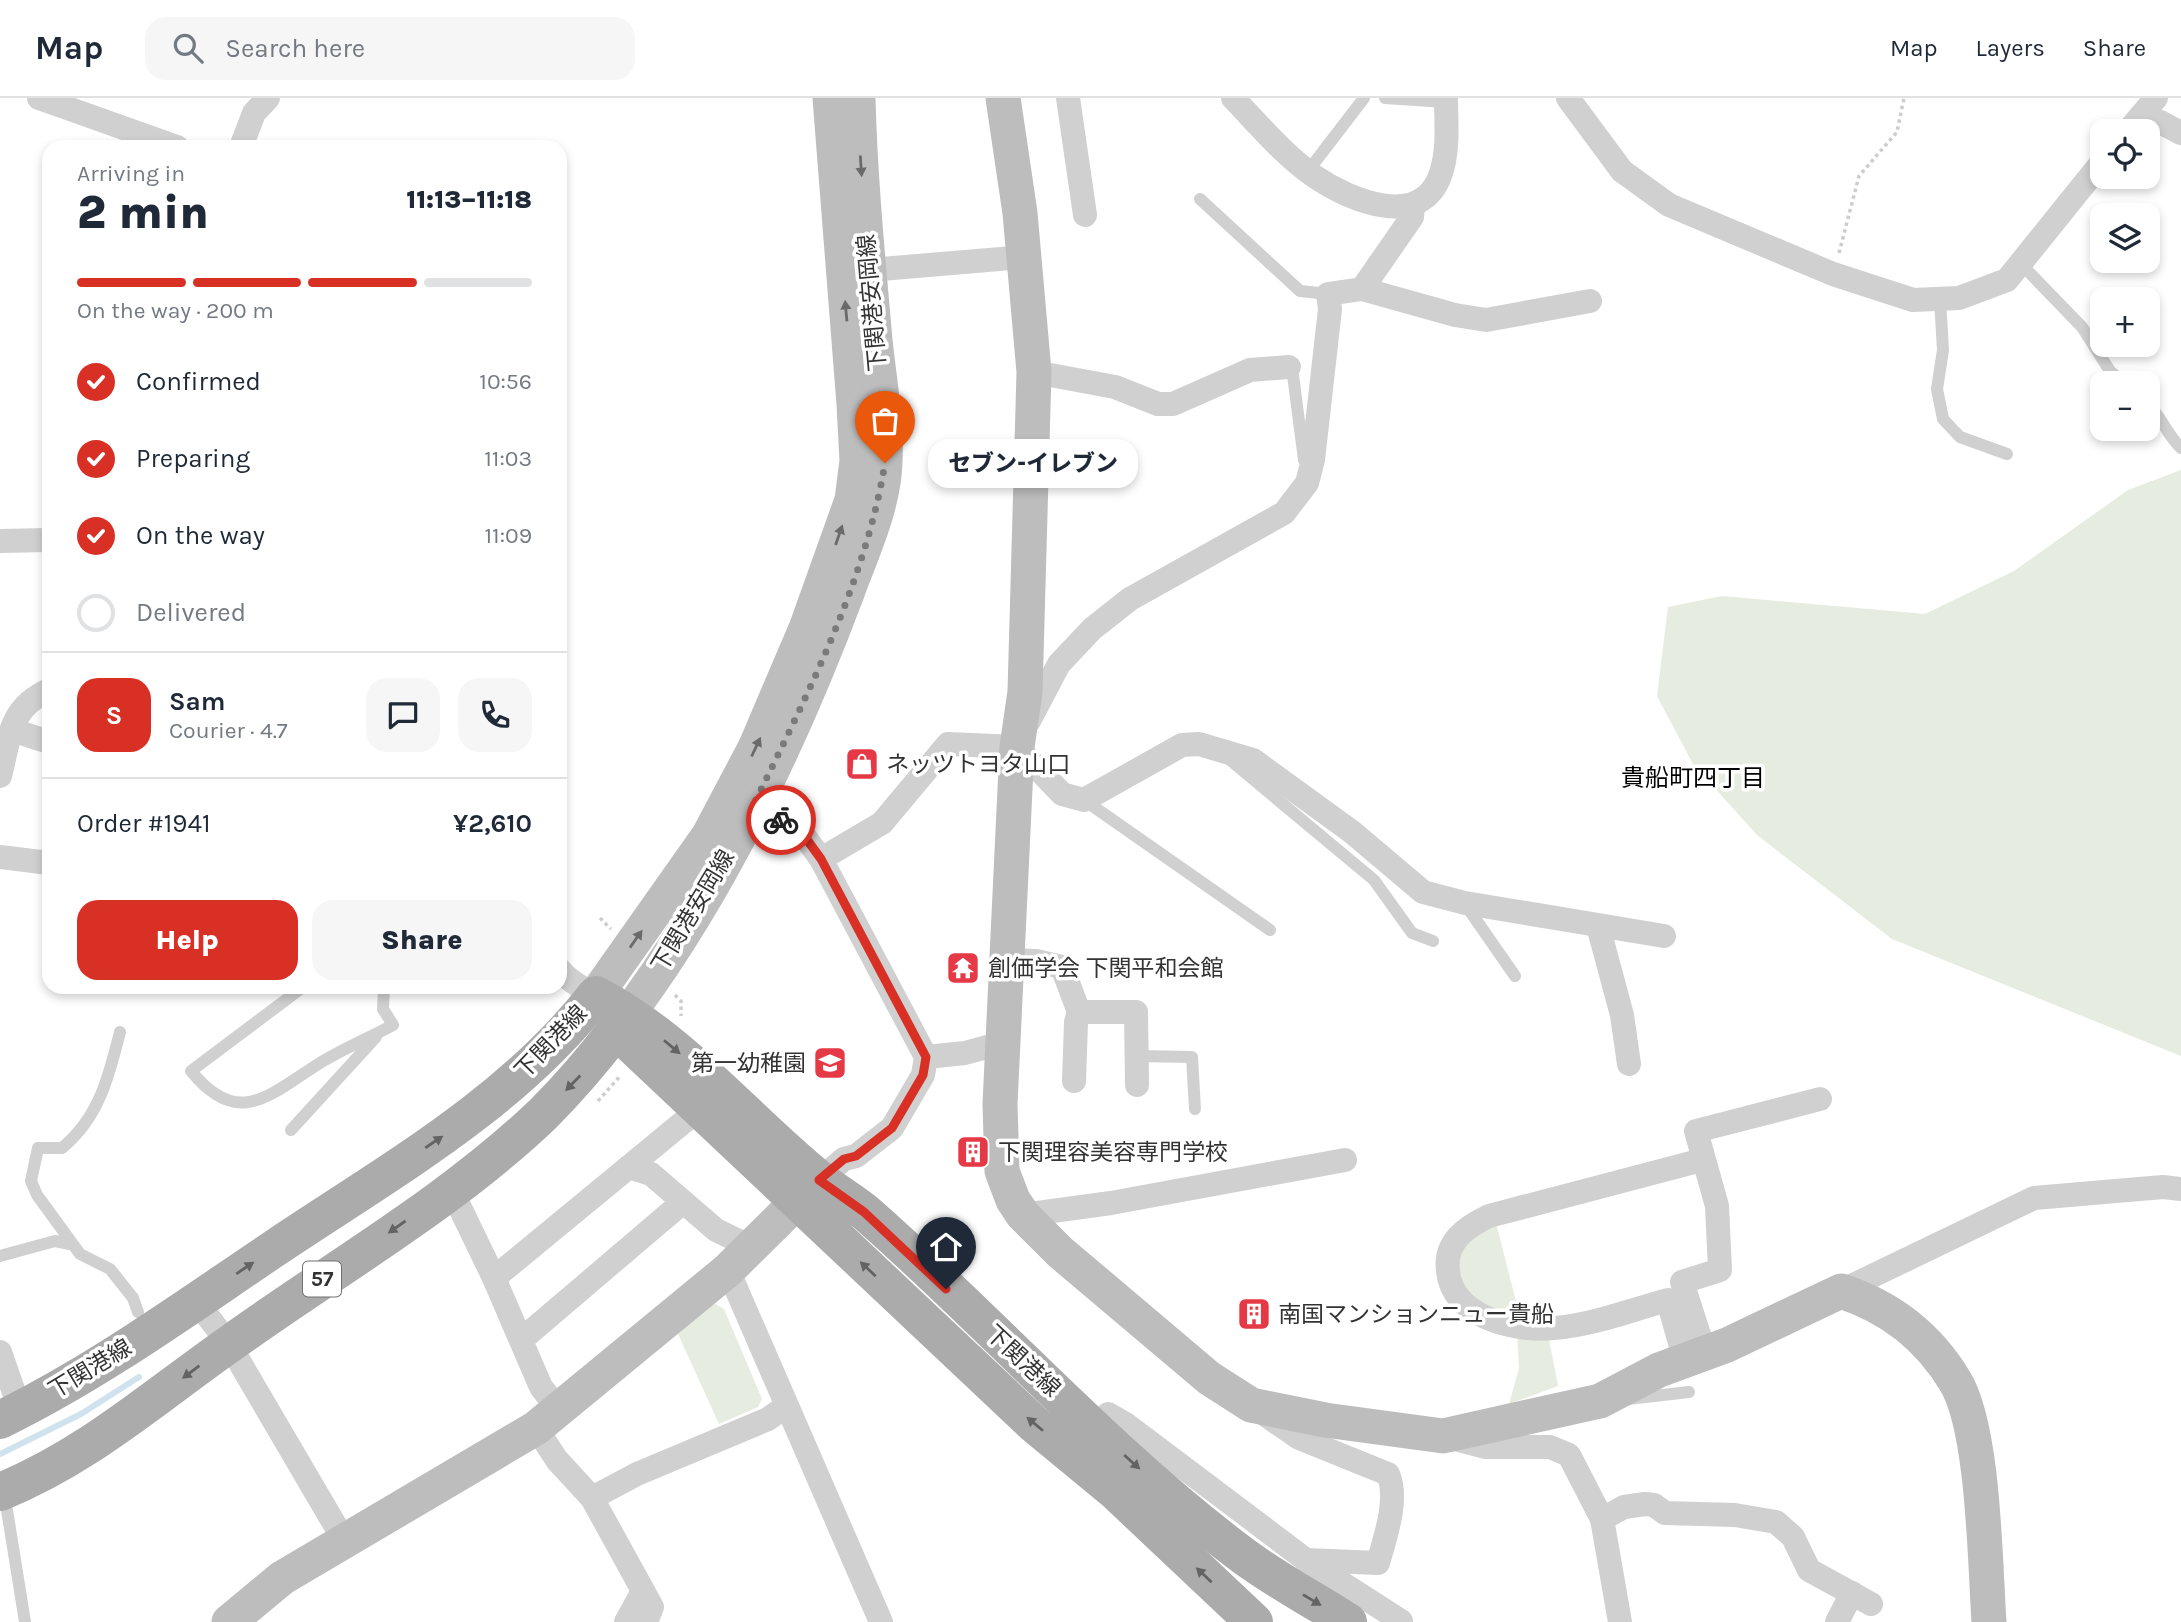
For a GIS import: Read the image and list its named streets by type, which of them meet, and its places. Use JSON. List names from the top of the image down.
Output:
{
  "streets": {
    "main road": ["下関港線", "57"],
    "street": ["下関港安岡線"]
  },
  "crossings": [
    ["下関港安岡線", "下関港線"]
  ],
  "districts": ["貴船町四丁目"],
  "places": {
    "other": ["セブン-イレブン"],
    "shop": ["ネッツトヨタ山口"],
    "temple": ["創価学会 下関平和会館"],
    "school or university": ["第一幼稚園"],
    "building": ["下関理容美容専門学校", "南国マンションニュー貴船"]
  },
  "page": {
    "header": "Map",
    "search": "Search here",
    "nav": ["Map", "Layers", "Share"],
    "map_buttons": ["+", "−"],
    "heading": ["2 min", "Arriving in", "11:13–11:18"],
    "panel": [
      "Sam",
      "Courier · 4.7",
      "Order #1941",
      "¥2,610"
    ],
    "bar": "On the way · 200 m",
    "list": [
      ["Confirmed", "10:56"],
      ["Preparing", "11:03"],
      ["On the way", "11:09"],
      "Delivered"
    ],
    "bubble": "セブン-イレブン",
    "round": "S",
    "buttons": ["Help", "Share"]
  }
}
